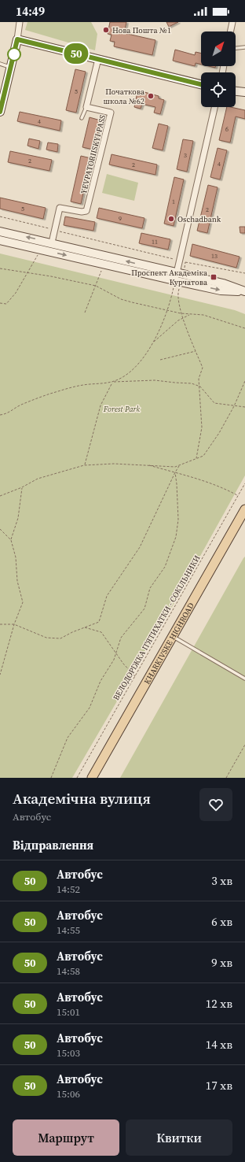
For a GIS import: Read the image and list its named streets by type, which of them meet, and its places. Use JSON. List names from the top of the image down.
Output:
{
  "streets": {
    "main road": ["KHARKIVSKE HIGHROAD"],
    "street": ["YEVPATORIISKYI PASS"],
    "path": ["ВЕЛОДОРІЖКА П'ЯТИХАТКИ - СОКІЛЬНИКИ"]
  },
  "parks": ["Forest Park"],
  "places": {
    "other": ["Нова Пошта №1", "Початкова школа №62", "Oschadbank"],
    "transit": ["Проспект Академіка Курчатова"]
  },
  "lines": ["bus line 50"],
  "house_numbers": [
    "5",
    "4",
    "6",
    "3",
    "2",
    "4",
    "2",
    "1",
    "5",
    "2",
    "9",
    "11",
    "13"
  ],
  "north": "top right",
  "page": {
    "status": "14:49",
    "on_map": "50",
    "heading": [
      ["Академічна вулиця", "Автобус"],
      "Відправлення"
    ],
    "list": [
      {
        "mark": "50",
        "name": "Автобус",
        "note": "14:52",
        "value": "3 хв"
      },
      {
        "mark": "50",
        "name": "Автобус",
        "note": "14:55",
        "value": "6 хв"
      },
      {
        "mark": "50",
        "name": "Автобус",
        "note": "14:58",
        "value": "9 хв"
      },
      {
        "mark": "50",
        "name": "Автобус",
        "note": "15:01",
        "value": "12 хв"
      },
      {
        "mark": "50",
        "name": "Автобус",
        "note": "15:03",
        "value": "14 хв"
      },
      {
        "mark": "50",
        "name": "Автобус",
        "note": "15:06",
        "value": "17 хв"
      }
    ],
    "buttons": ["Маршрут", "Квитки"]
  }
}
